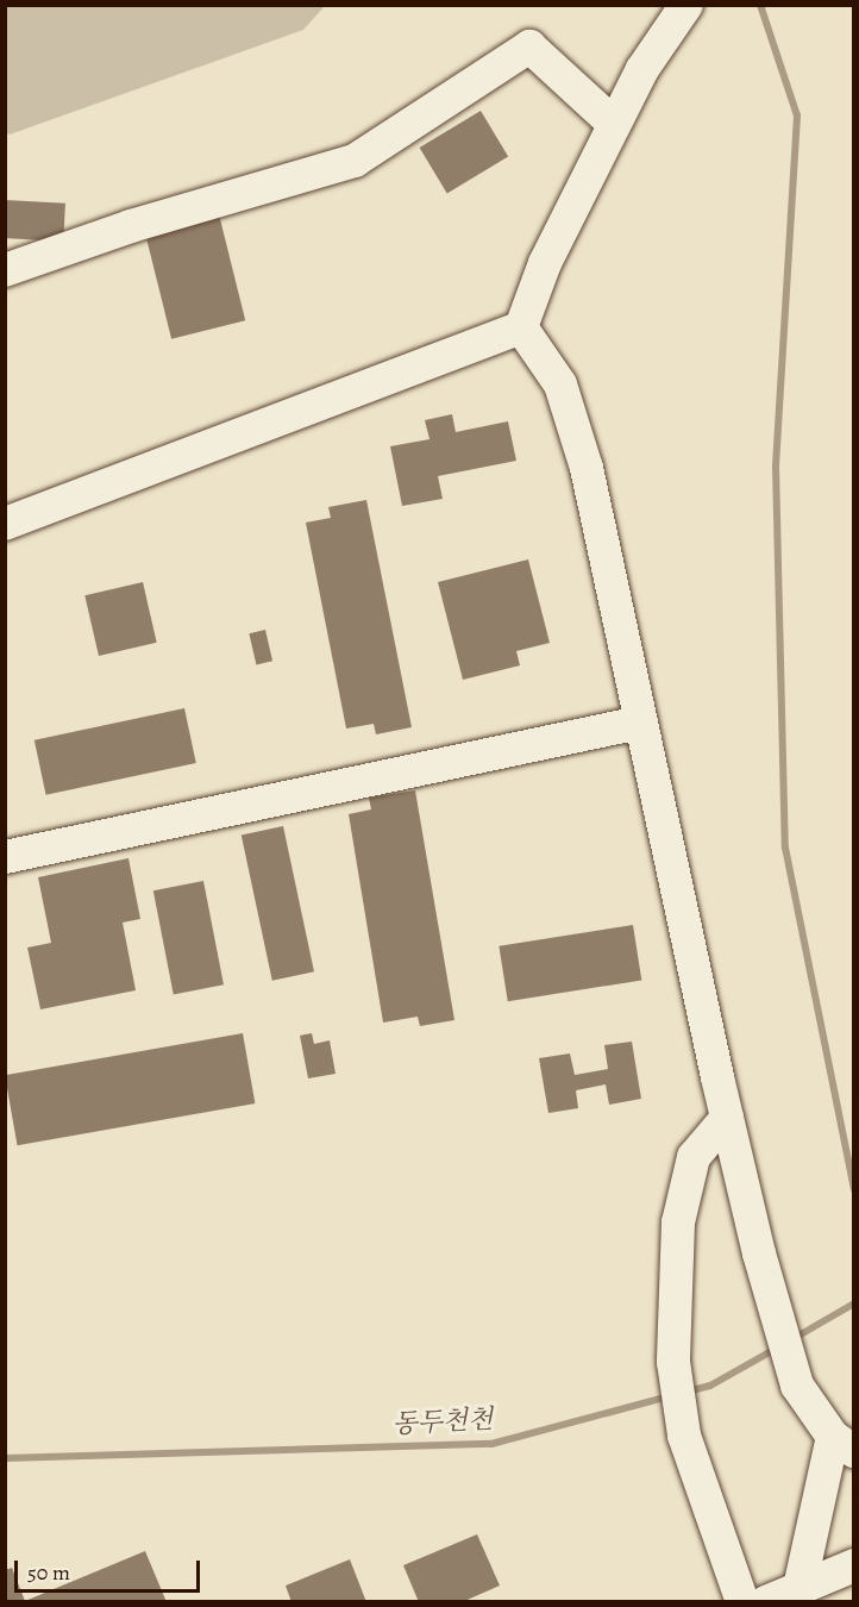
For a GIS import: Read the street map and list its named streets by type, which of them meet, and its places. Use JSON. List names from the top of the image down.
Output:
{
  "water": ["동두천천"],
  "scale_bar": "50 m"
}
